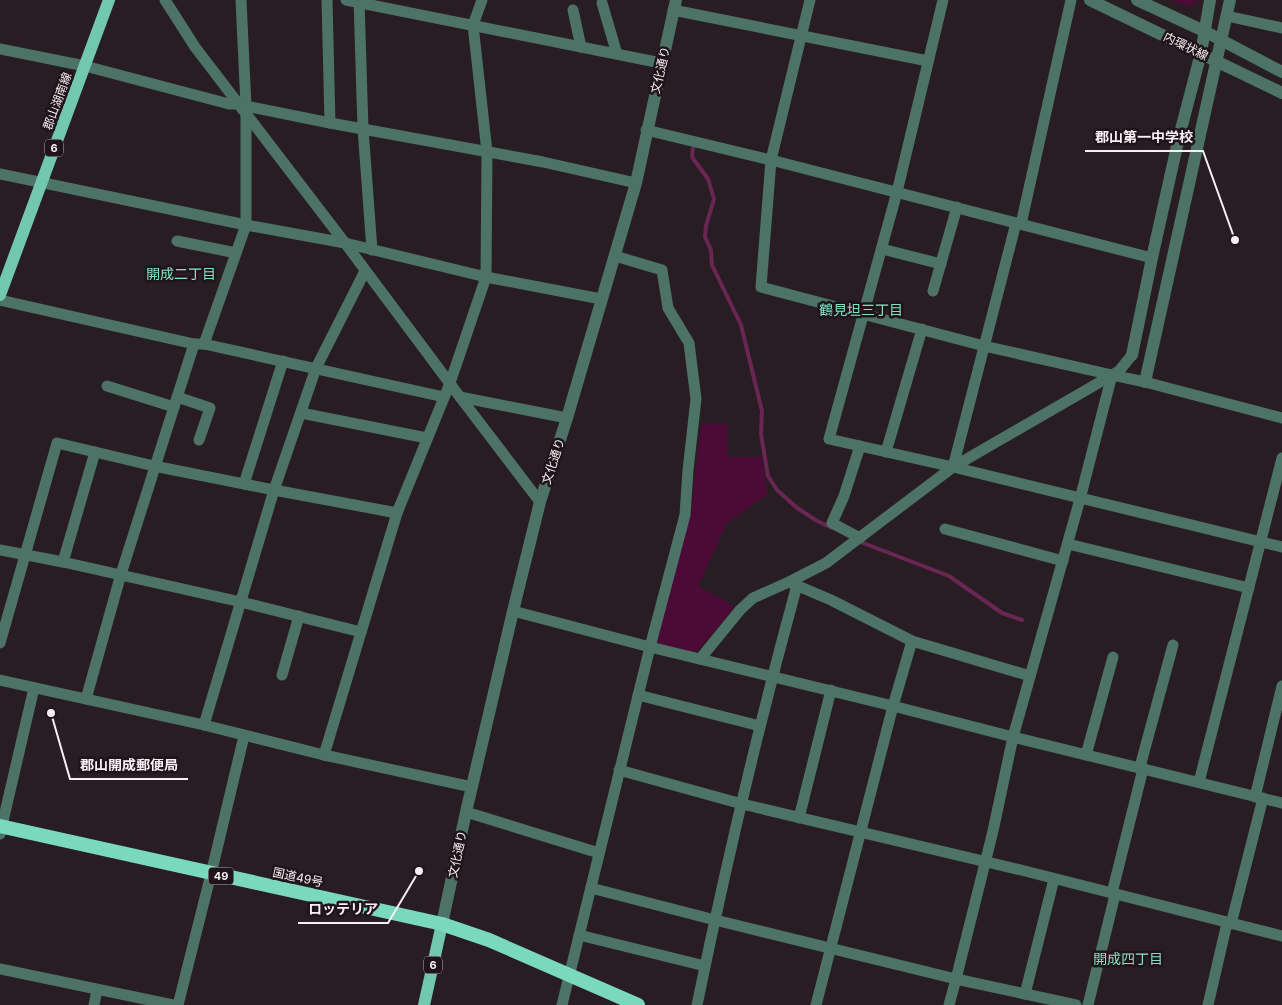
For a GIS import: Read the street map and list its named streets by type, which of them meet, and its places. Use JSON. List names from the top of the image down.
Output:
{
  "streets": {
    "highway": ["49", "国道49号"],
    "main road": ["郡山湖南線", "6"],
    "street": ["内環状線", "文化通り"]
  },
  "crossings": [
    ["文化通り", "6"],
    ["文化通り", "国道49号"],
    ["6", "国道49号"]
  ],
  "districts": ["開成二丁目", "鶴見坦三丁目", "開成四丁目"],
  "places": ["郡山第一中学校", "郡山開成郵便局", "ロッテリア"]
}
